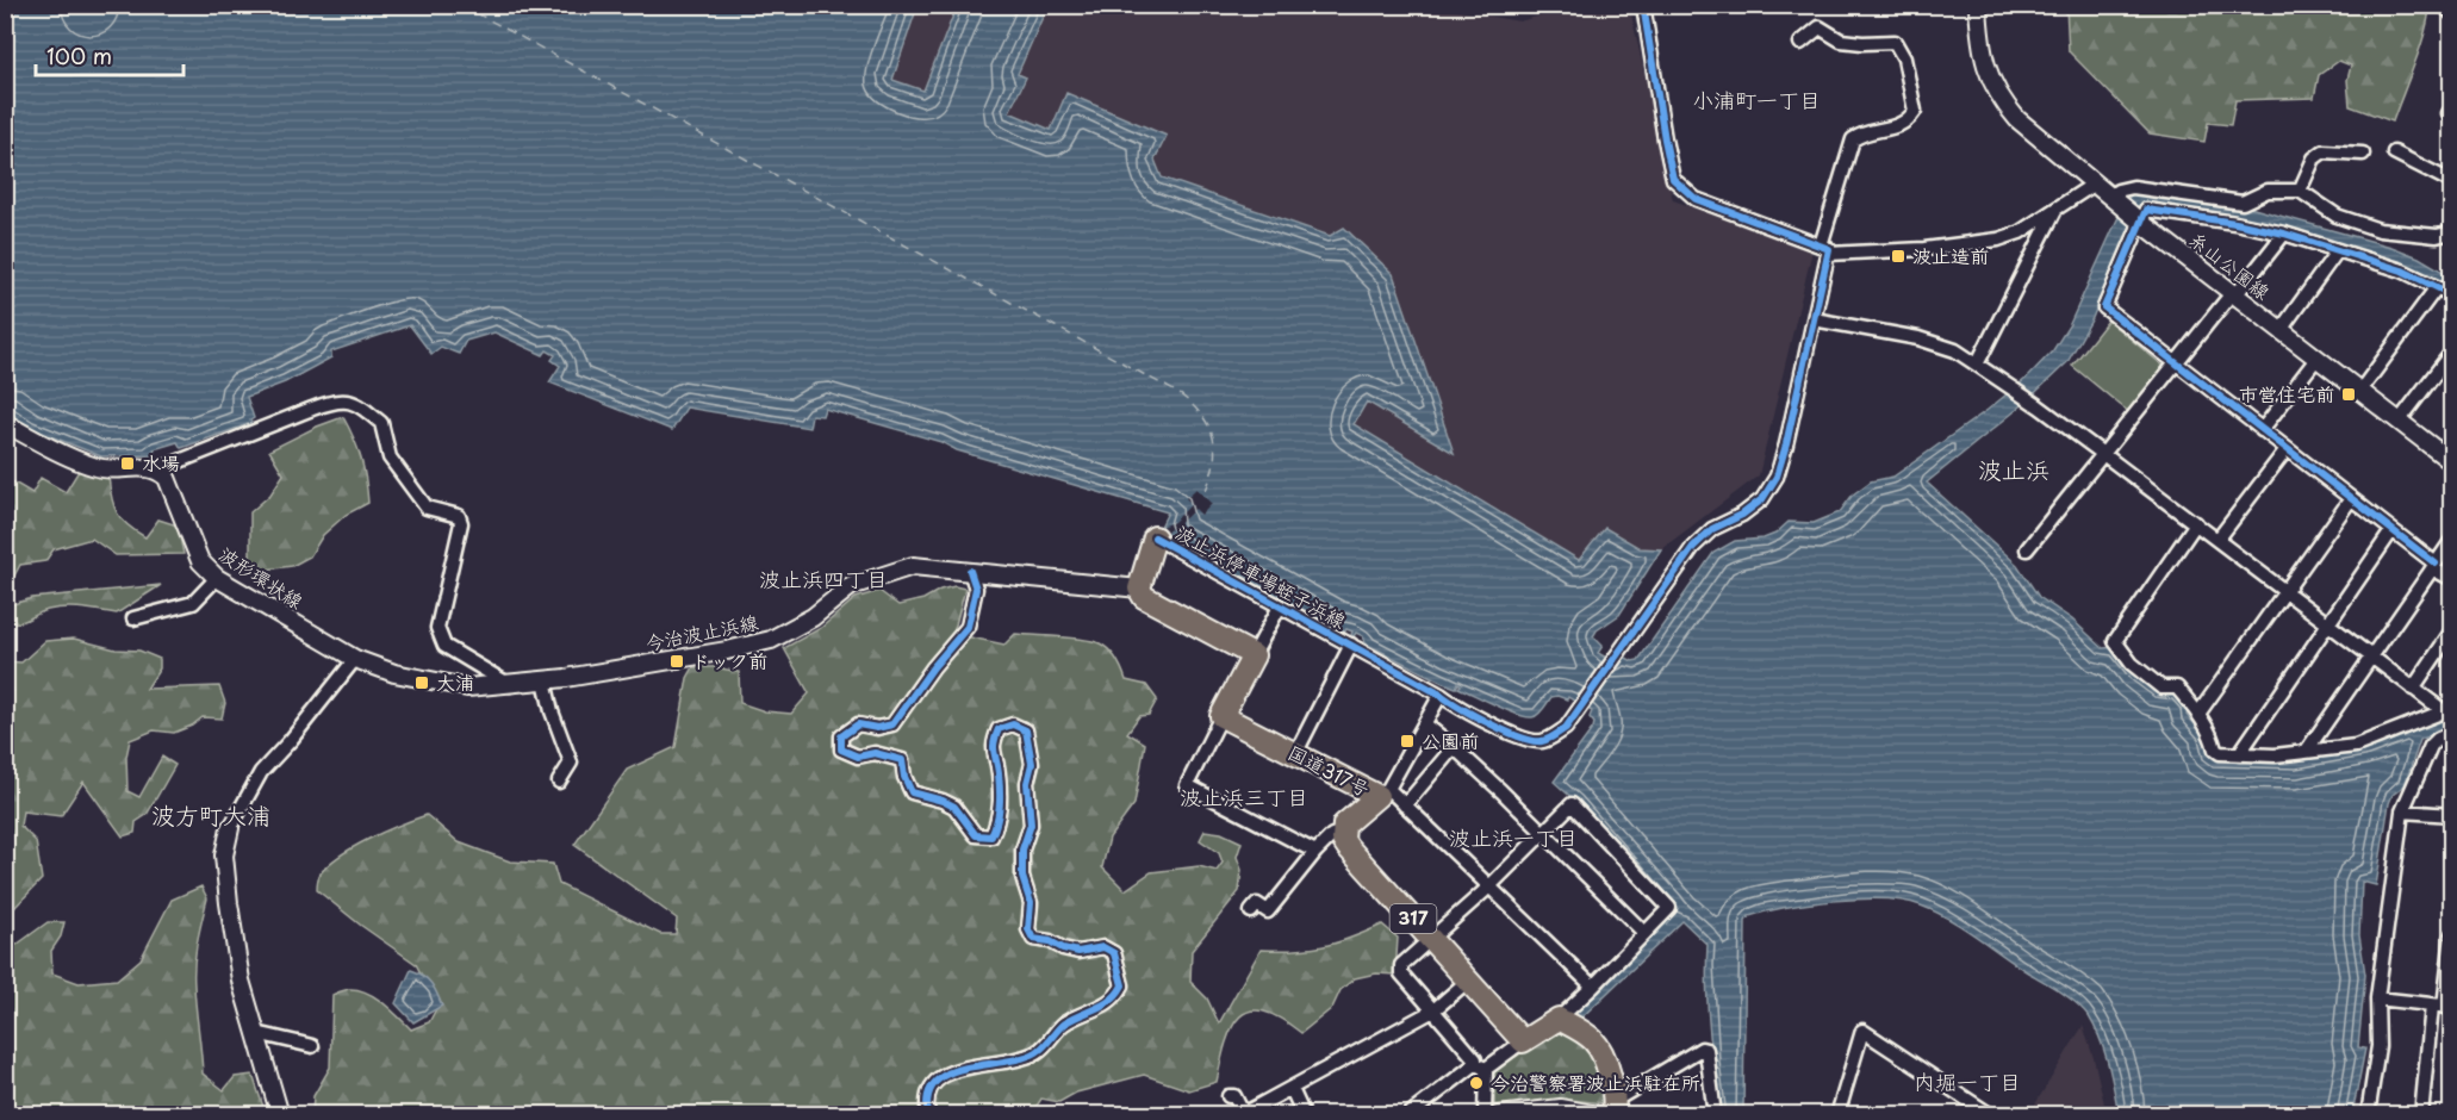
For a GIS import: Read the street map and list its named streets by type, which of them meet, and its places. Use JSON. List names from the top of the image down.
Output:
{
  "streets": {
    "highway": ["国道317号", "317"],
    "main road": ["糸山公園線", "波形環状線", "今治波止浜線"],
    "street": ["波止浜停車場蛭子浜線"]
  },
  "crossings": [
    ["波形環状線", "今治波止浜線"],
    ["国道317号", "317"]
  ],
  "districts": [
    "小浦町一丁目",
    "波止浜",
    "波止浜四丁目",
    "波止浜三丁目",
    "波方町大浦",
    "波止浜一丁目",
    "内堀一丁目"
  ],
  "places": {
    "transit": [
      "波止造前",
      "市営住宅前",
      "水場",
      "ドック前",
      "大浦",
      "公園前"
    ],
    "other": ["今治警察署波止浜駐在所"]
  },
  "scale_bar": "100 m"
}
